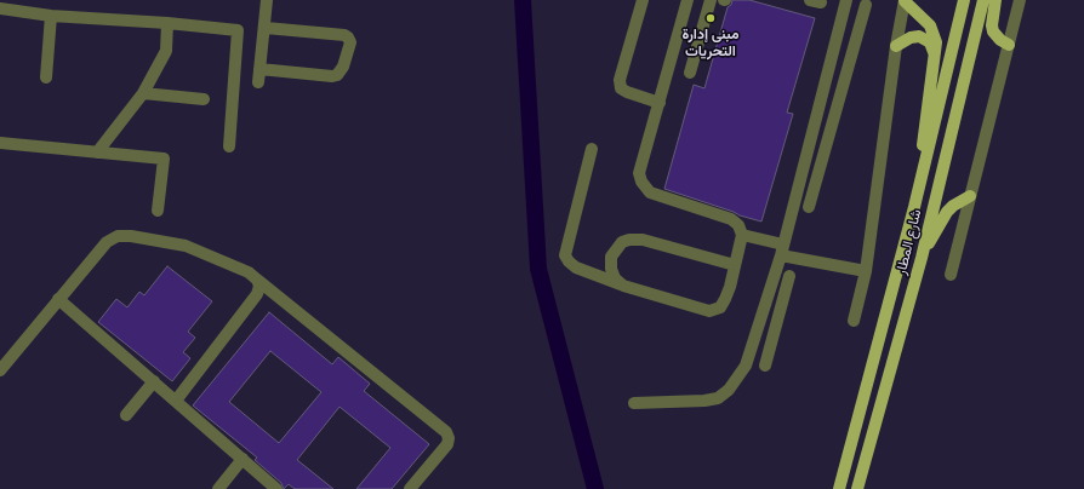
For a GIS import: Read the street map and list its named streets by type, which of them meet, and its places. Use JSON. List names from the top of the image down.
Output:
{
  "streets": {
    "main road": ["شارع المطار"]
  },
  "places": ["مبنى إدارة التحريات"]
}
